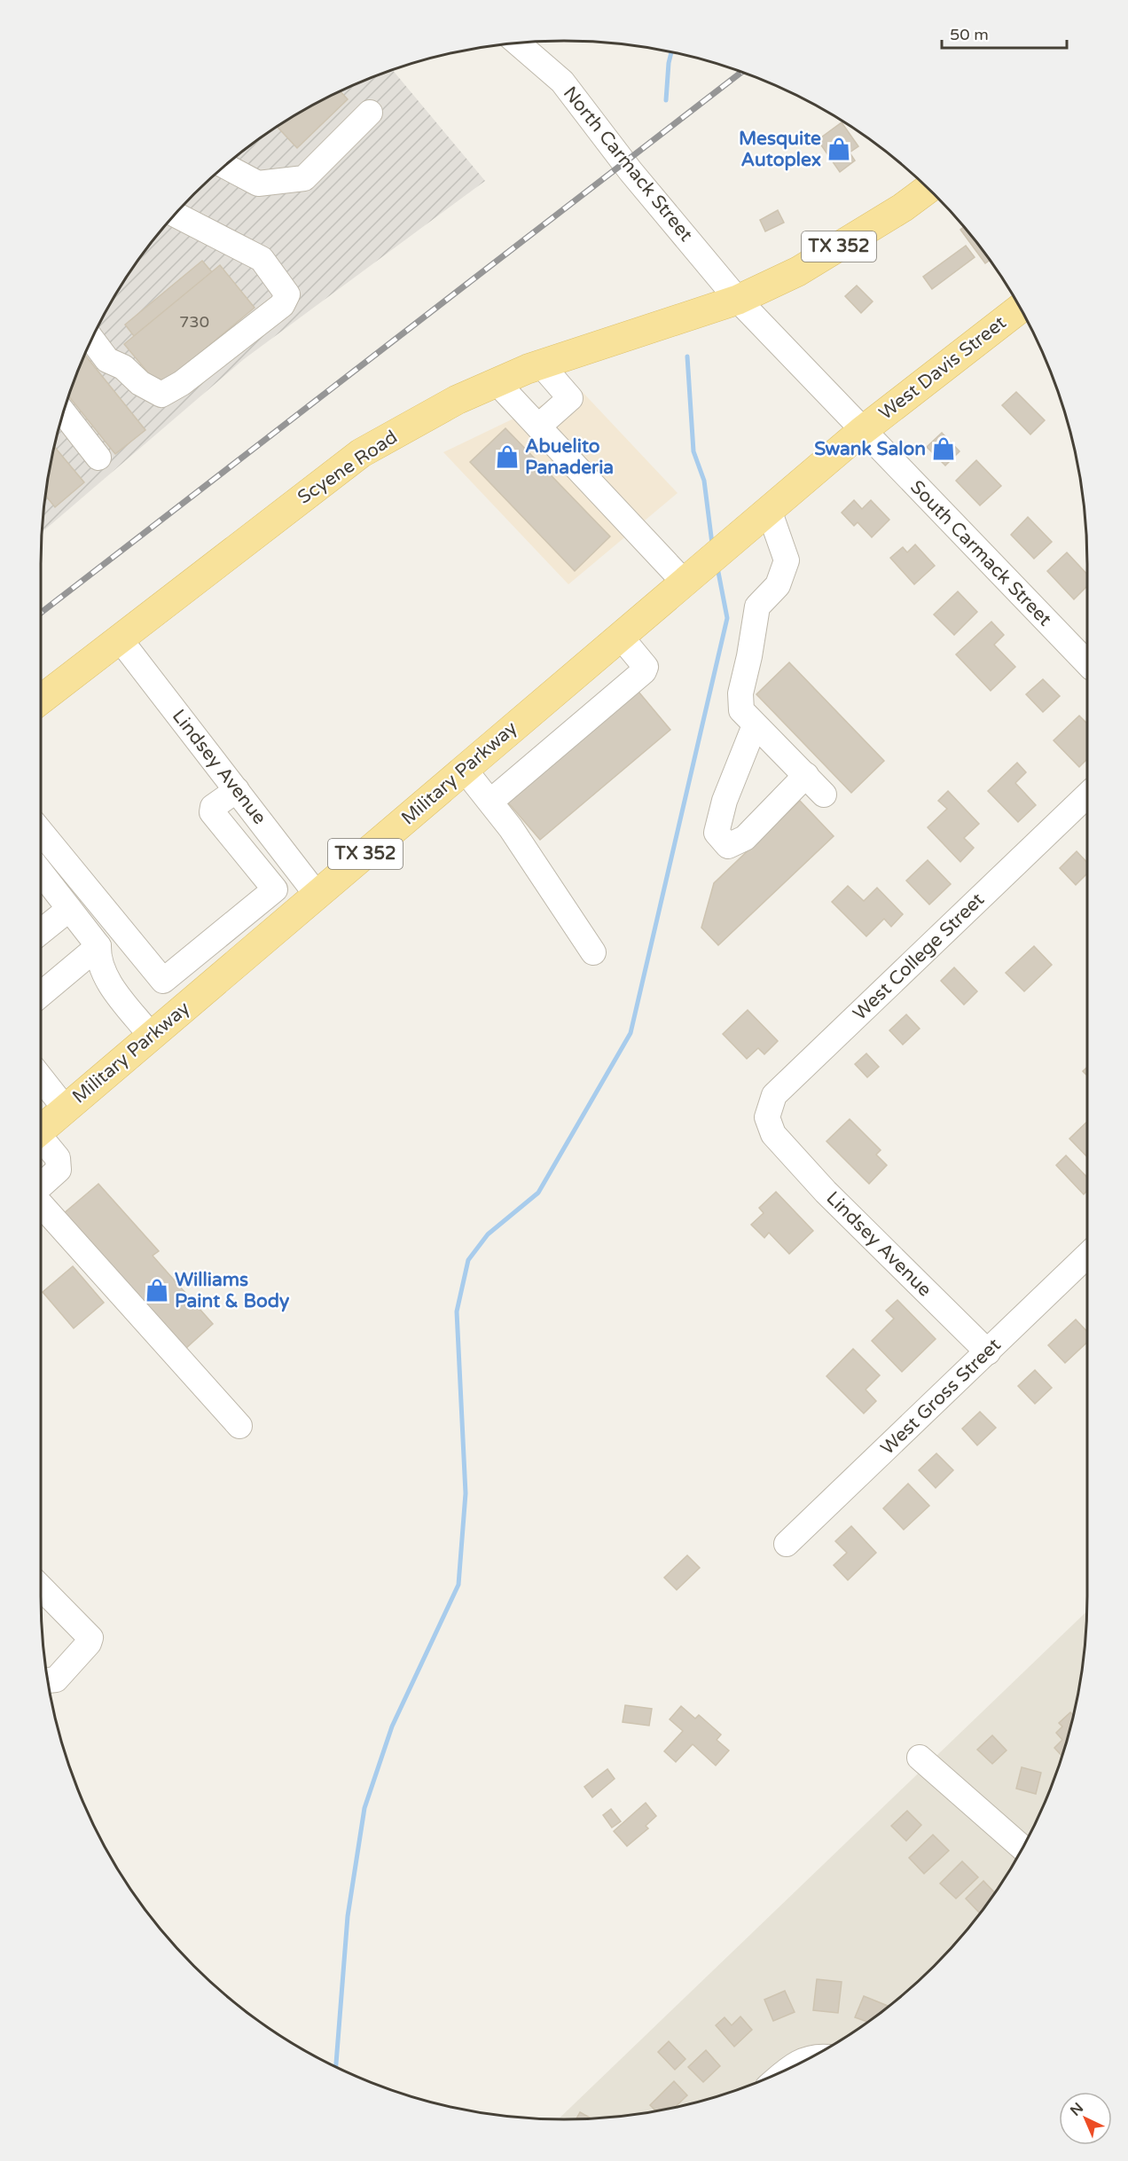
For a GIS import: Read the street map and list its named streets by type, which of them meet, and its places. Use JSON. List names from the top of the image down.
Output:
{
  "streets": {
    "main road": [
      "TX 352",
      "West Davis Street",
      "Scyene Road",
      "Military Parkway"
    ],
    "street": [
      "North Carmack Street",
      "South Carmack Street",
      "Lindsey Avenue",
      "West College Street",
      "West Gross Street"
    ]
  },
  "crossings": [
    ["North Carmack Street", "TX 352"],
    ["North Carmack Street", "Scyene Road"],
    ["North Carmack Street", "South Carmack Street"],
    ["TX 352", "Scyene Road"],
    ["TX 352", "South Carmack Street"],
    ["West Davis Street", "South Carmack Street"],
    ["West Davis Street", "Military Parkway"],
    ["Scyene Road", "South Carmack Street"],
    ["Scyene Road", "Lindsey Avenue"],
    ["South Carmack Street", "Military Parkway"],
    ["Lindsey Avenue", "Military Parkway"],
    ["Lindsey Avenue", "West College Street"],
    ["Lindsey Avenue", "West Gross Street"]
  ],
  "places": {
    "shop": [
      "Mesquite Autoplex",
      "Swank Salon",
      "Abuelito Panaderia",
      "Williams Paint & Body"
    ]
  },
  "house_numbers": ["730"],
  "scale_bar": "50 m",
  "north": "top left"
}
